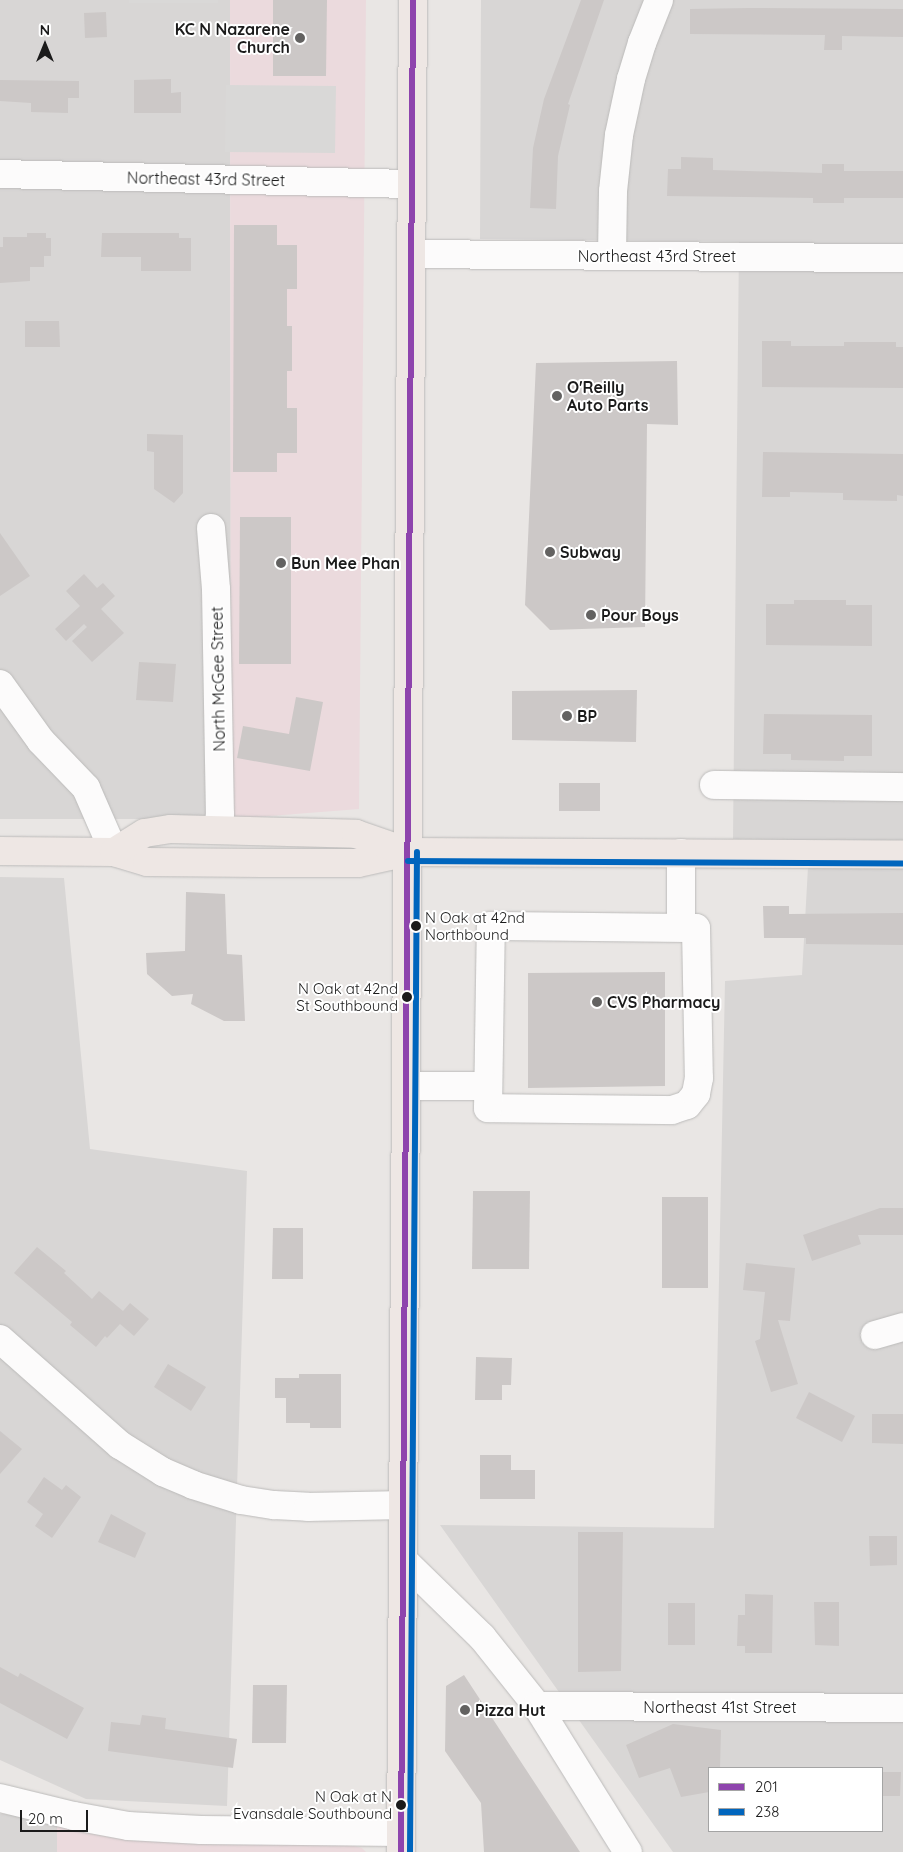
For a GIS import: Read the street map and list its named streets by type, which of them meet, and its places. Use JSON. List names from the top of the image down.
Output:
{
  "streets": {
    "street": ["Northeast 43rd Street", "North McGee Street", "Northeast 41st Street"]
  },
  "places": [
    "KC N Nazarene Church",
    "O'Reilly Auto Parts",
    "Subway",
    "Bun Mee Phan",
    "Pour Boys",
    "BP",
    "N Oak at 42nd Northbound",
    "N Oak at 42nd St Southbound",
    "CVS Pharmacy",
    "Pizza Hut",
    "N Oak at N Evansdale Southbound"
  ],
  "lines": ["transit line 201", "transit line 238"],
  "legend": ["201", "238"],
  "scale_bar": "20 m",
  "north": "top"
}
